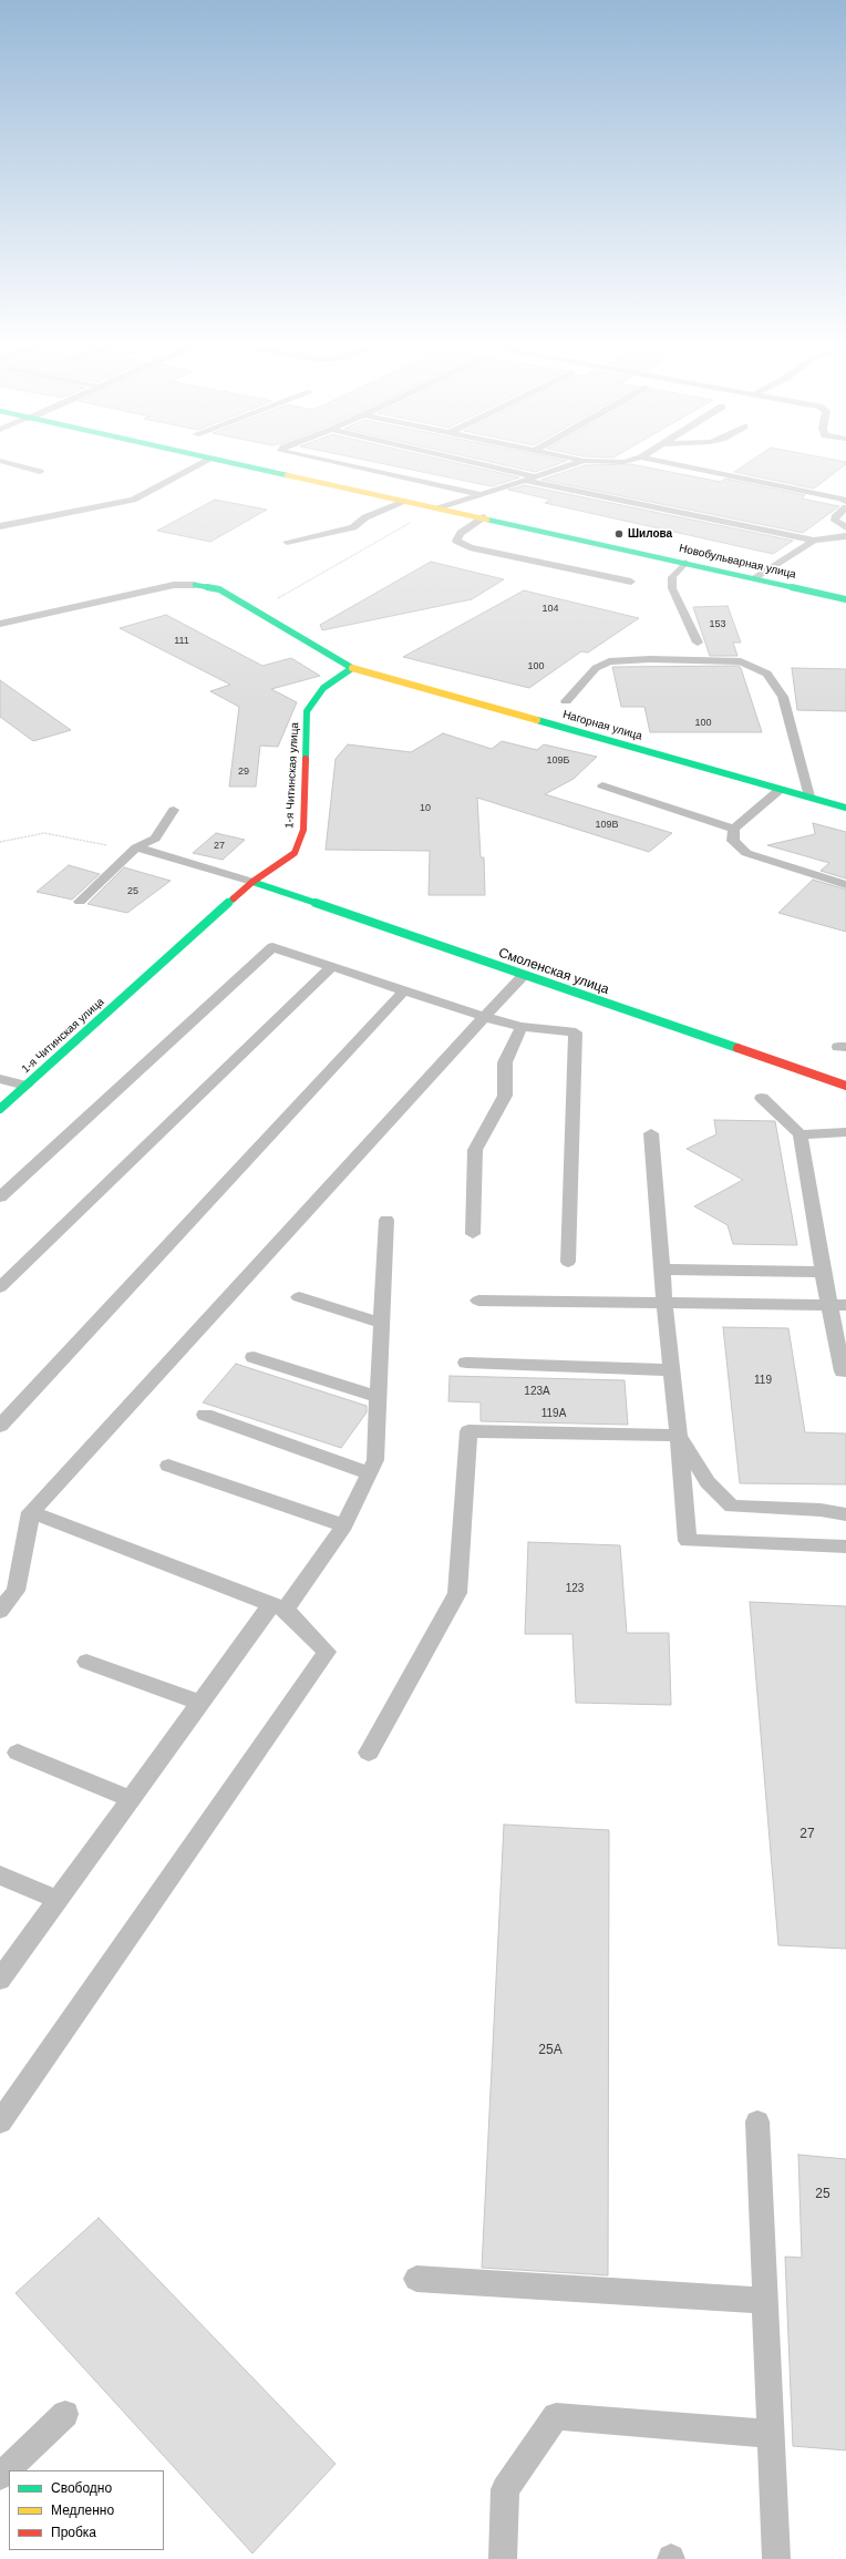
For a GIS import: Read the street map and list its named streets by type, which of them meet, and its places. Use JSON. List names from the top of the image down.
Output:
{
  "streets": {
    "street": [
      "Новобульварная улица",
      "Нагорная улица",
      "1-я Читинская улица",
      "Смоленская улица"
    ]
  },
  "crossings": [
    ["Нагорная улица", "1-я Читинская улица"],
    ["1-я Читинская улица", "Смоленская улица"]
  ],
  "places": ["Шилова"],
  "house_numbers": [
    "104",
    "153",
    "111",
    "100",
    "100",
    "109Б",
    "29",
    "10",
    "109В",
    "27",
    "25",
    "119",
    "123А",
    "119А",
    "123",
    "27",
    "25А",
    "25"
  ],
  "legend": ["Свободно", "Медленно", "Пробка"]
}
